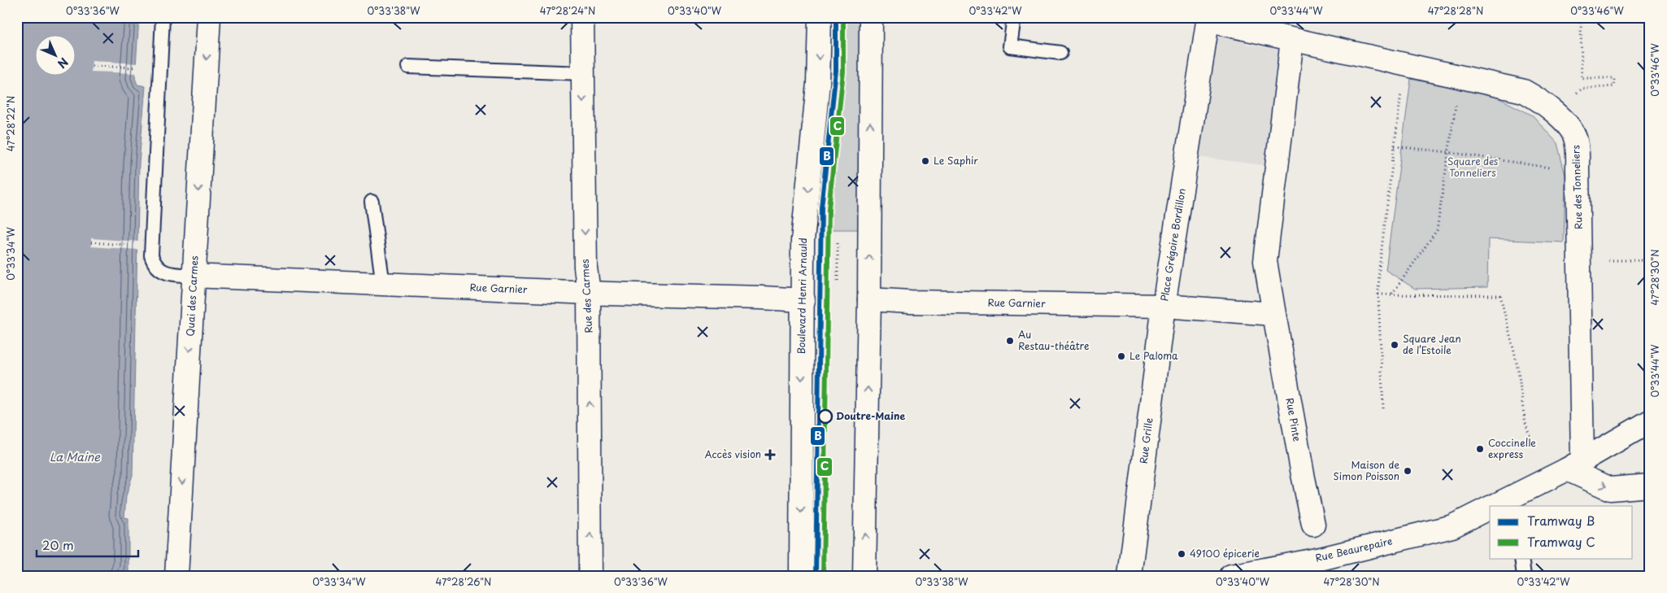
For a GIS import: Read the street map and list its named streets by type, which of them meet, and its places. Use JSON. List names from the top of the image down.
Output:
{
  "streets": {
    "street": [
      "Rue des Tonneliers",
      "Place Grégoire Bordillon",
      "Rue Garnier",
      "Quai des Carmes",
      "Rue des Carmes",
      "Boulevard Henri Arnauld",
      "Rue Pinte",
      "Rue Grille",
      "Rue Beaurepaire"
    ]
  },
  "crossings": [
    ["Rue des Tonneliers", "Place Grégoire Bordillon"],
    ["Rue des Tonneliers", "Rue Beaurepaire"],
    ["Place Grégoire Bordillon", "Rue Garnier"],
    ["Place Grégoire Bordillon", "Rue Pinte"],
    ["Place Grégoire Bordillon", "Rue Grille"],
    ["Rue Garnier", "Quai des Carmes"],
    ["Rue Garnier", "Rue des Carmes"],
    ["Rue Garnier", "Boulevard Henri Arnauld"],
    ["Rue Garnier", "Rue Grille"]
  ],
  "one_way": ["Quai des Carmes"],
  "water": ["La Maine"],
  "parks": ["Square des Tonneliers"],
  "places": {
    "other": [
      "Le Saphir",
      "Au Restau-théâtre",
      "Square Jean de l’Estoile",
      "Le Paloma",
      "Doutre-Maine",
      "Coccinelle express",
      "Maison de Simon Poisson",
      "49100 épicerie"
    ],
    "health": ["Accès vision"]
  },
  "lines": ["tram line B", "tram line C"],
  "legend": ["Tramway B", "Tramway C"],
  "scale_bar": "20 m",
  "north": "bottom right",
  "coordinates": [
    "0°33'36\"W",
    "0°33'38\"W",
    "47°28'24\"N",
    "0°33'40\"W",
    "0°33'42\"W",
    "0°33'44\"W",
    "47°28'28\"N",
    "0°33'46\"W",
    "47°28'22\"N",
    "0°33'34\"W",
    "47°28'30\"N",
    "47°28'26\"N"
  ]
}
